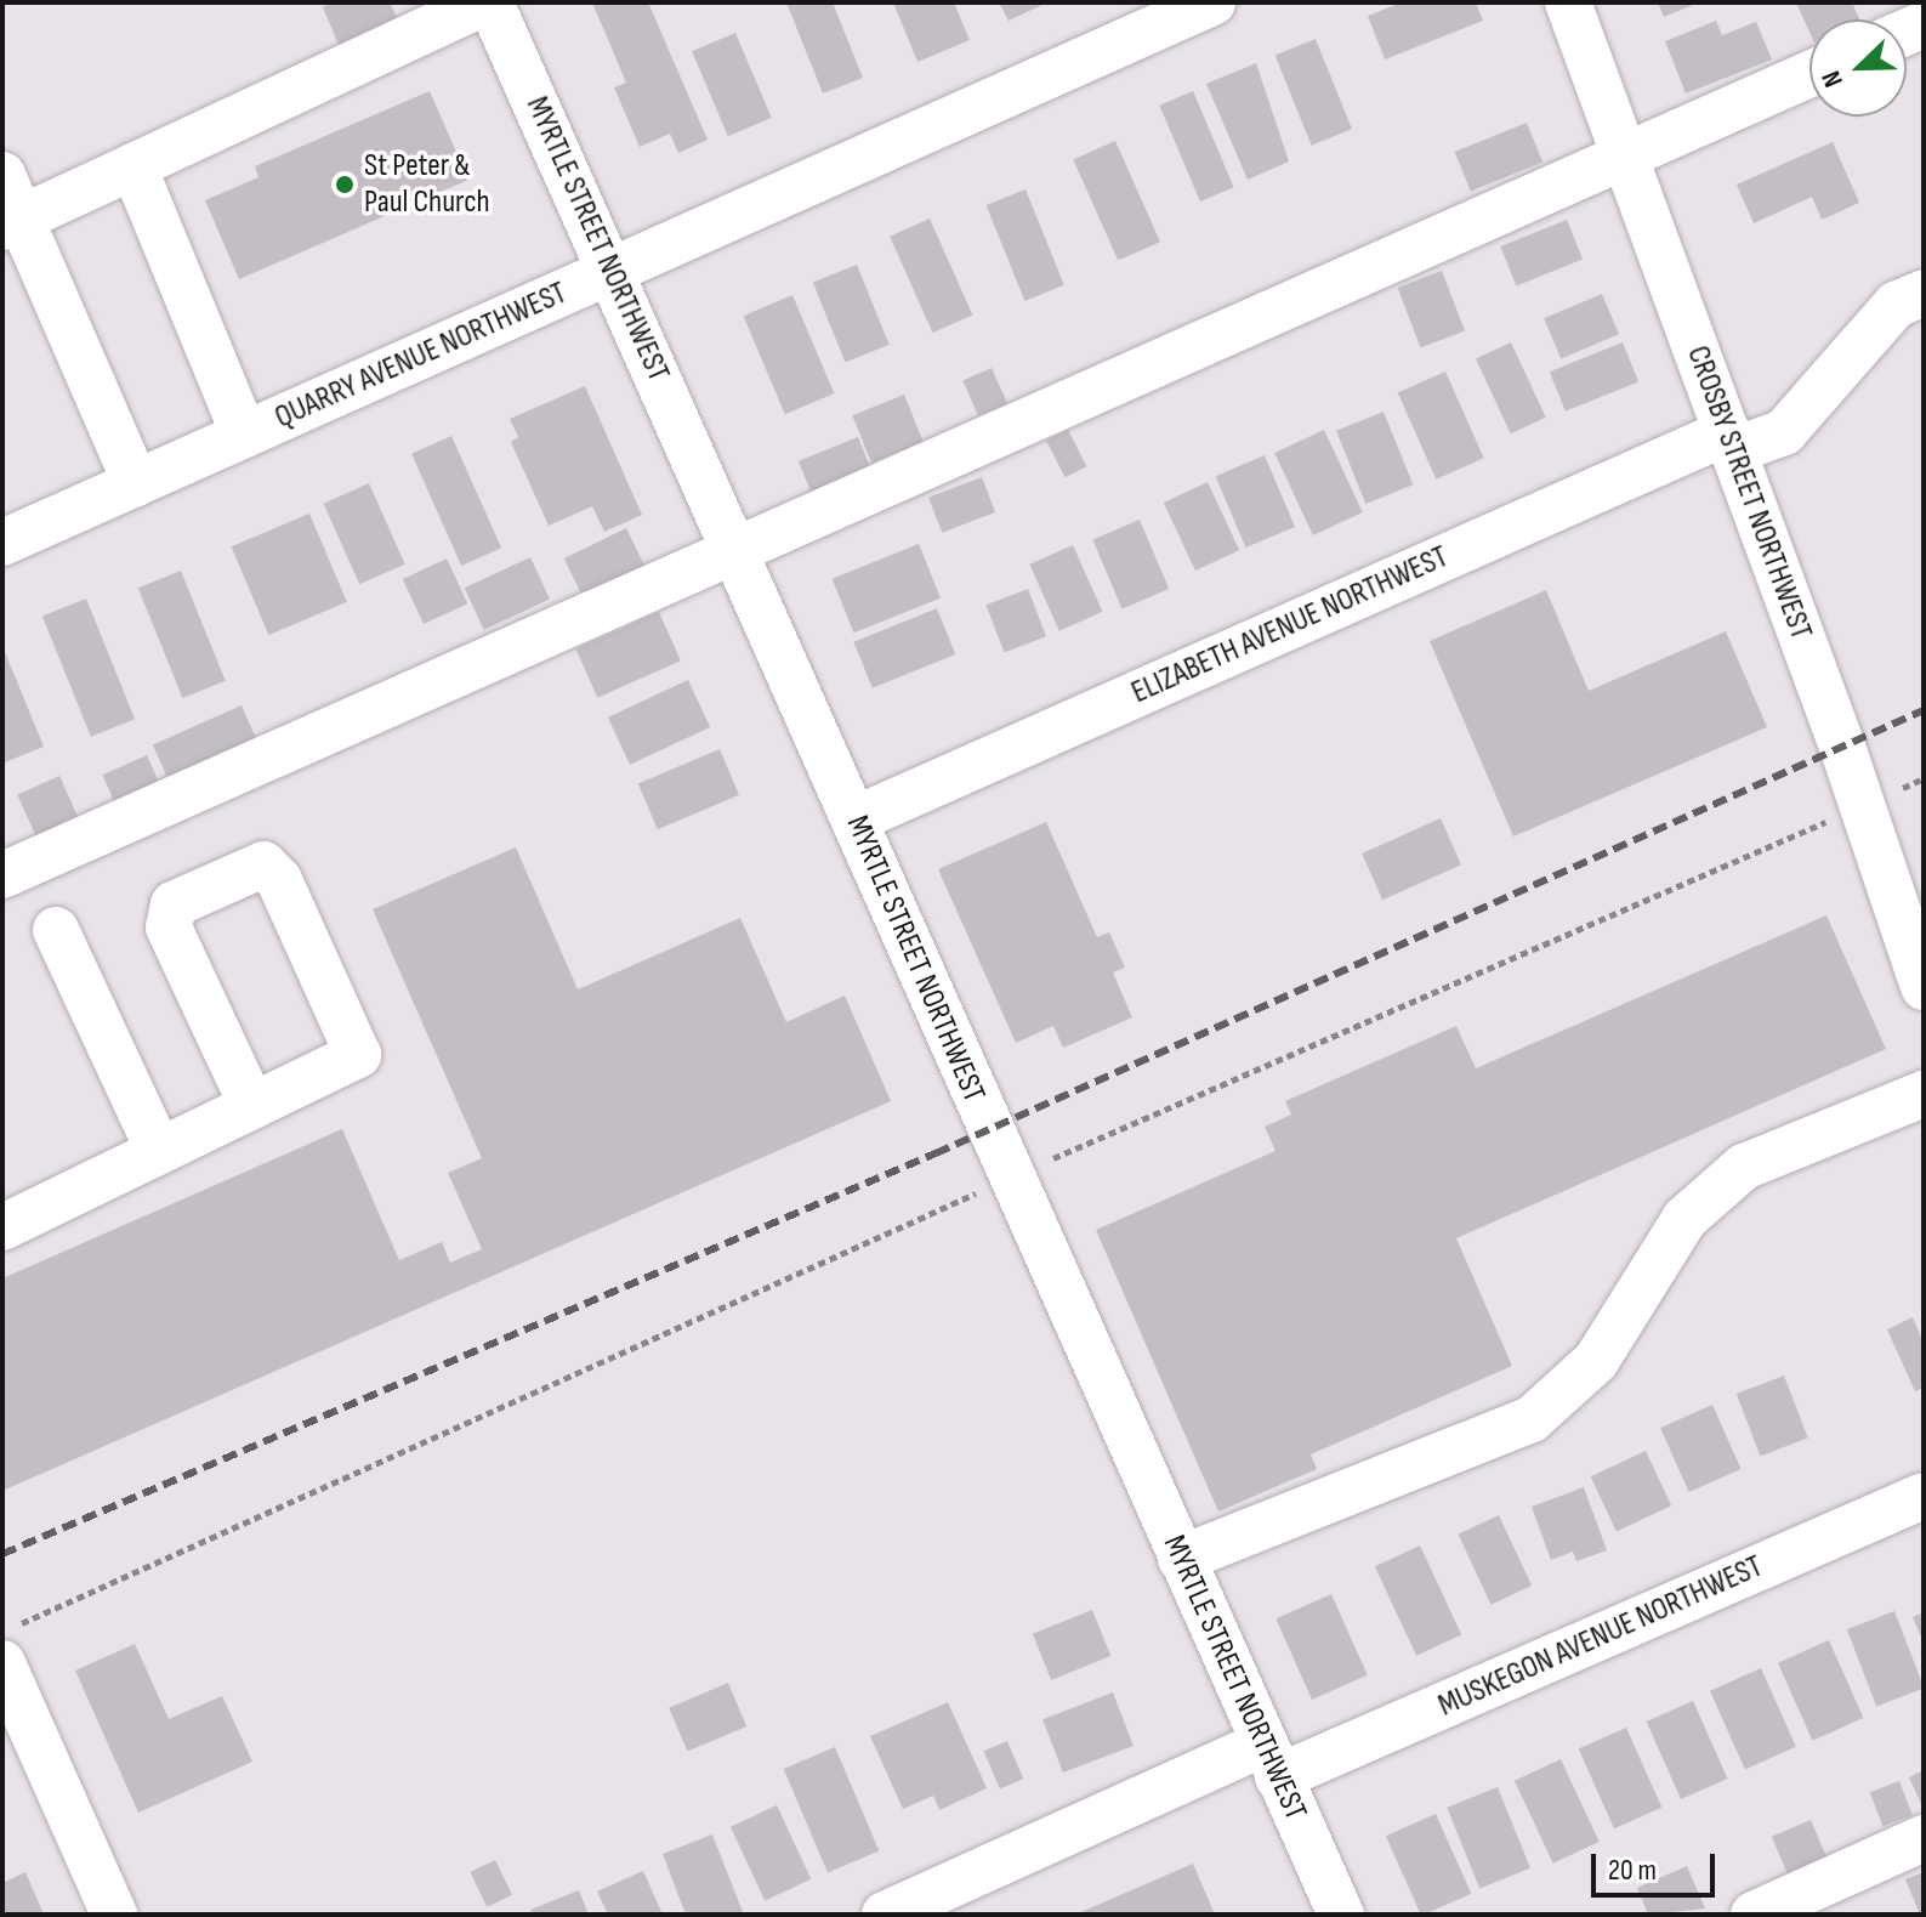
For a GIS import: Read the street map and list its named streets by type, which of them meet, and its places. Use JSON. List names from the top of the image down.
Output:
{
  "streets": {
    "street": [
      "MYRTLE STREET NORTHWEST",
      "QUARRY AVENUE NORTHWEST",
      "CROSBY STREET NORTHWEST",
      "ELIZABETH AVENUE NORTHWEST",
      "MUSKEGON AVENUE NORTHWEST"
    ]
  },
  "crossings": [
    ["MYRTLE STREET NORTHWEST", "QUARRY AVENUE NORTHWEST"],
    ["MYRTLE STREET NORTHWEST", "ELIZABETH AVENUE NORTHWEST"],
    ["MYRTLE STREET NORTHWEST", "MUSKEGON AVENUE NORTHWEST"],
    ["CROSBY STREET NORTHWEST", "ELIZABETH AVENUE NORTHWEST"]
  ],
  "places": ["St Peter & Paul Church"],
  "scale_bar": "20 m",
  "north": "bottom left"
}
